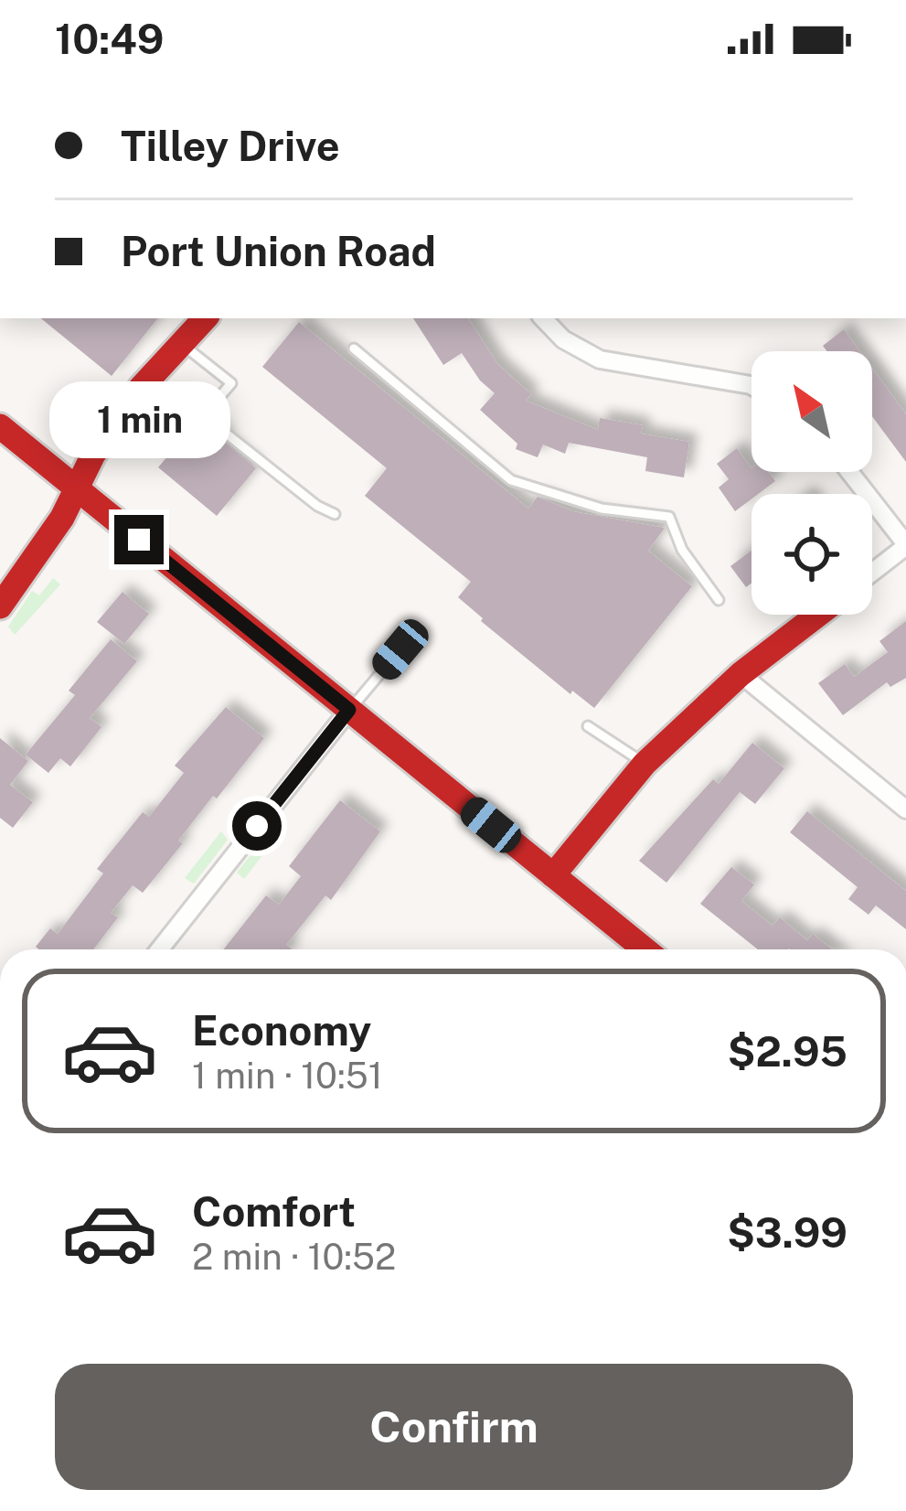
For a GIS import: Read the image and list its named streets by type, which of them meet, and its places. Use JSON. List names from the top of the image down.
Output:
{
  "north": "top left",
  "page": {
    "status": "10:49",
    "banner": ["Tilley Drive", "Port Union Road"],
    "bubble": "1 min",
    "list": [
      {
        "name": "Economy",
        "note": "1 min · 10:51",
        "value": "$2.95"
      },
      {
        "name": "Comfort",
        "note": "2 min · 10:52",
        "value": "$3.99"
      }
    ],
    "buttons": "Confirm"
  }
}
